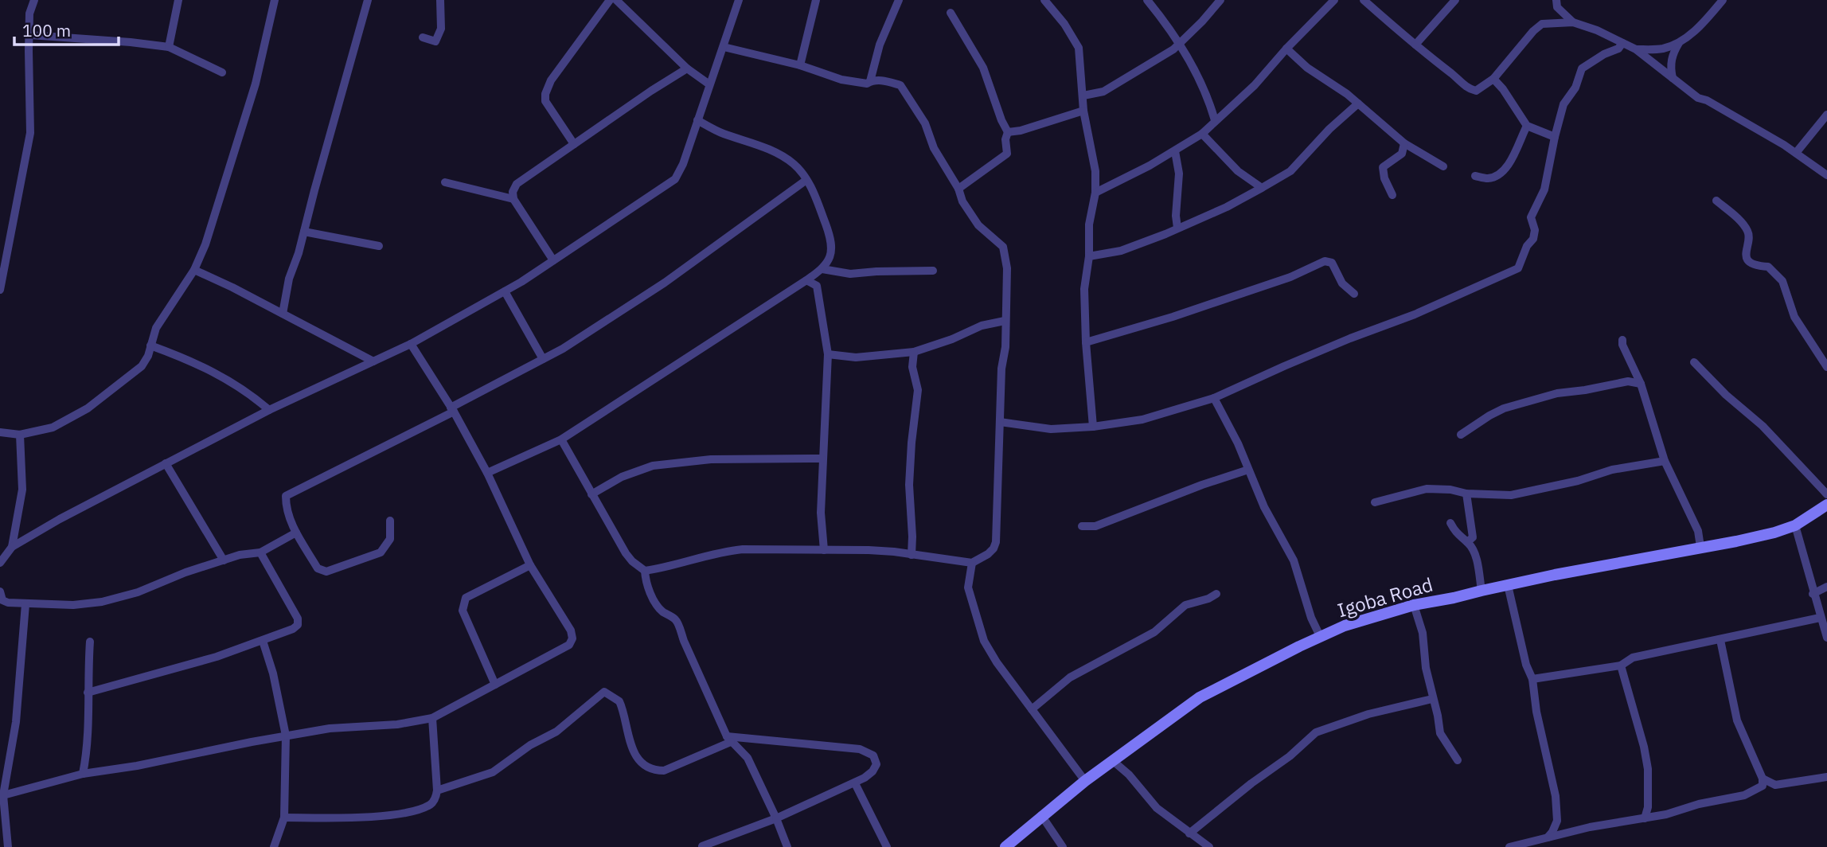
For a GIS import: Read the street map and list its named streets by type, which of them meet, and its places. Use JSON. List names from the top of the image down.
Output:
{
  "streets": {
    "street": ["Igoba Road"]
  },
  "scale_bar": "100 m"
}
